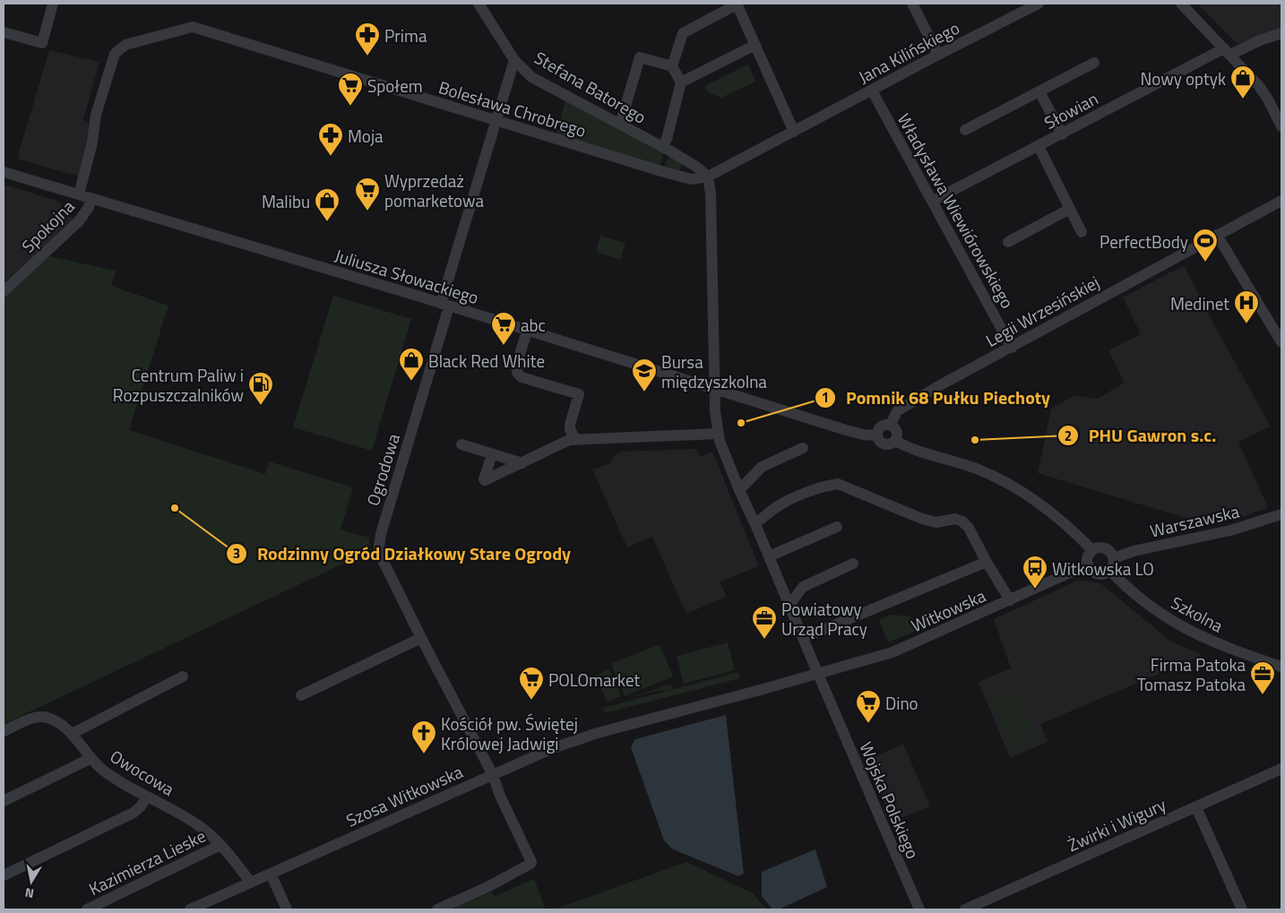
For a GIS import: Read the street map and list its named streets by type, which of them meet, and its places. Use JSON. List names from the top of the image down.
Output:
{
  "streets": {
    "street": [
      "Jana Kilińskiego",
      "Stefana Batorego",
      "Bolesława Chrobrego",
      "Słowian",
      "Władysława Wiewiórowskiego",
      "Spokojna",
      "Juliusza Słowackiego",
      "Legii Wrzesińskiej",
      "Ogrodowa",
      "Warszawska",
      "Witkowska",
      "Szkolna",
      "Owocowa",
      "Szosa Witkowska",
      "Wojska Polskiego",
      "Żwirki i Wigury",
      "Kazimierza Lieske"
    ]
  },
  "crossings": [
    ["Jana Kilińskiego", "Stefana Batorego"],
    ["Jana Kilińskiego", "Bolesława Chrobrego"],
    ["Jana Kilińskiego", "Władysława Wiewiórowskiego"],
    ["Jana Kilińskiego", "Wojska Polskiego"],
    ["Stefana Batorego", "Bolesława Chrobrego"],
    ["Stefana Batorego", "Ogrodowa"],
    ["Stefana Batorego", "Wojska Polskiego"],
    ["Bolesława Chrobrego", "Juliusza Słowackiego"],
    ["Bolesława Chrobrego", "Ogrodowa"],
    ["Bolesława Chrobrego", "Wojska Polskiego"],
    ["Słowian", "Władysława Wiewiórowskiego"],
    ["Władysława Wiewiórowskiego", "Legii Wrzesińskiej"],
    ["Spokojna", "Juliusza Słowackiego"],
    ["Juliusza Słowackiego", "Legii Wrzesińskiej"],
    ["Juliusza Słowackiego", "Ogrodowa"],
    ["Juliusza Słowackiego", "Wojska Polskiego"],
    ["Ogrodowa", "Szosa Witkowska"],
    ["Warszawska", "Witkowska"],
    ["Warszawska", "Szkolna"],
    ["Witkowska", "Szkolna"],
    ["Witkowska", "Szosa Witkowska"],
    ["Witkowska", "Wojska Polskiego"],
    ["Owocowa", "Szosa Witkowska"],
    ["Owocowa", "Kazimierza Lieske"],
    ["Szosa Witkowska", "Wojska Polskiego"]
  ],
  "places": {
    "pharmacy": ["Prima", "Moja"],
    "shop": ["Nowy optyk", "Malibu", "Black Red White"],
    "supermarket": [
      "Społem",
      "Wyprzedaż pomarketowa",
      "abc",
      "POLOmarket",
      "Dino"
    ],
    "sports": ["PerfectBody"],
    "hospital": ["Medinet"],
    "school or university": ["Bursa międzyszkolna"],
    "fuel station": ["Centrum Paliw i Rozpuszczalników"],
    "other": ["Pomnik 68 Pułku Piechoty", "PHU Gawron s.c.", "Rodzinny Ogród Działkowy Stare Ogrody"],
    "bus stop": ["Witkowska LO"],
    "office": ["Powiatowy Urząd Pracy", "Firma Patoka Tomasz Patoka"],
    "church": ["Kościół pw. Świętej Królowej Jadwigi"]
  },
  "north": "bottom"
}
